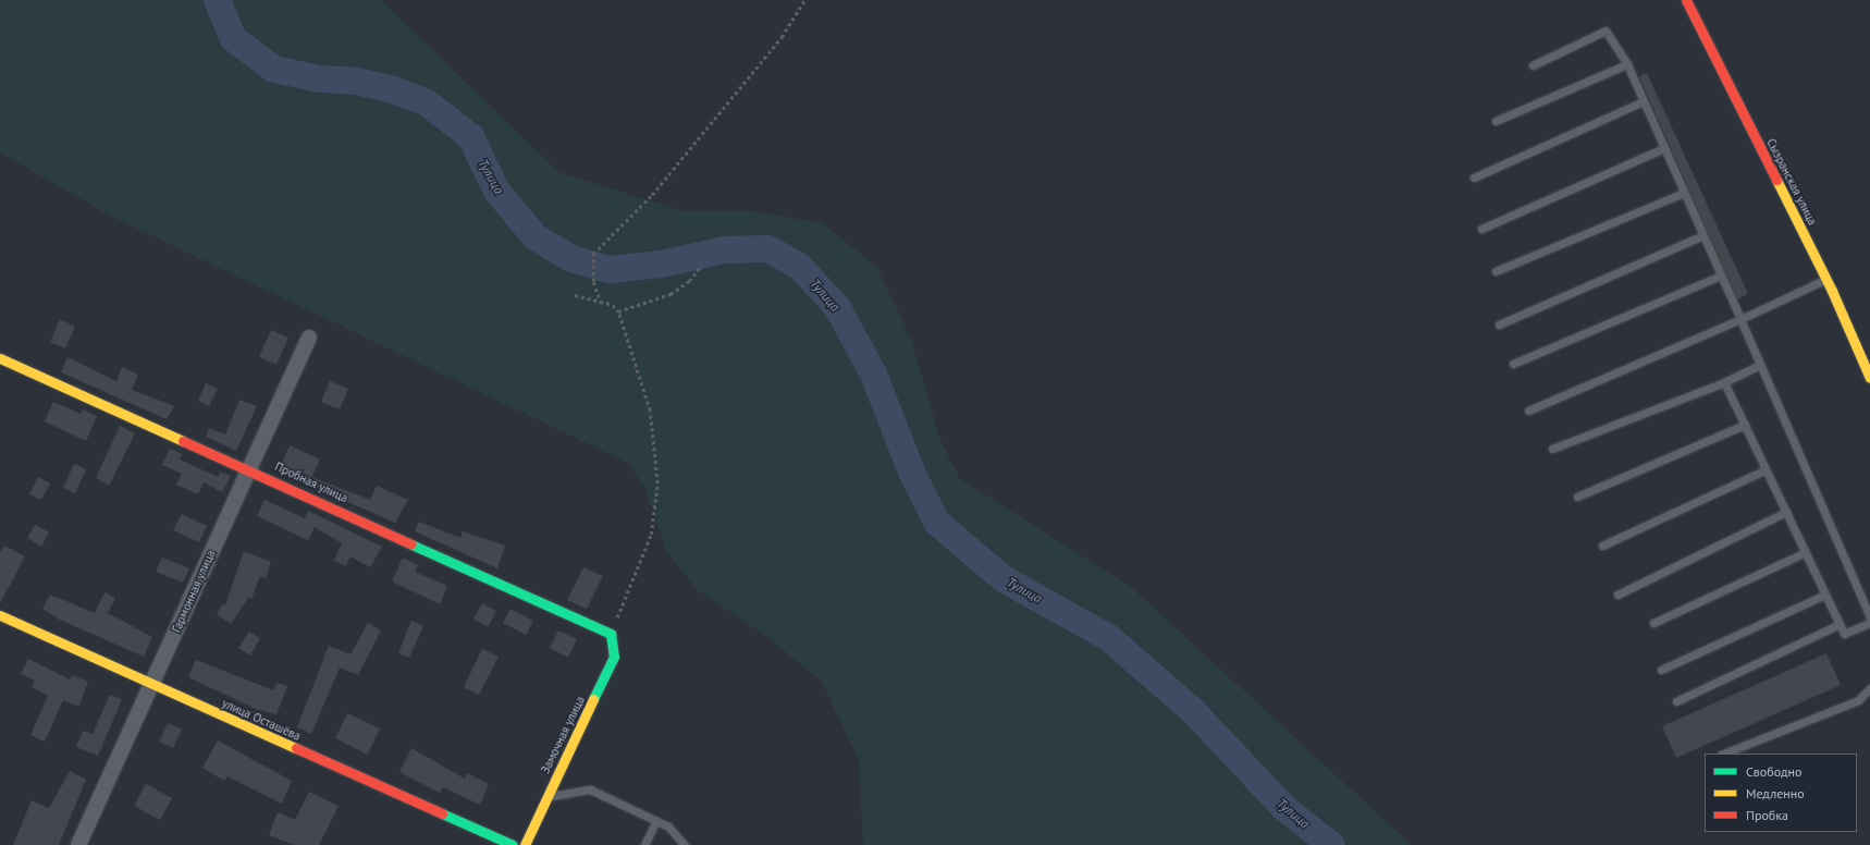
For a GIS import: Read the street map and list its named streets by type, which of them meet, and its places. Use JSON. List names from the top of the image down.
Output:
{
  "streets": {
    "street": [
      "Сызранская улица",
      "Пробная улица",
      "Гармонная улица",
      "улица Осташёва",
      "Замочная улица"
    ]
  },
  "crossings": [
    ["Пробная улица", "Гармонная улица"],
    ["Пробная улица", "Замочная улица"],
    ["Гармонная улица", "улица Осташёва"]
  ],
  "water": ["Тулица"],
  "legend": ["Свободно", "Медленно", "Пробка"]
}
